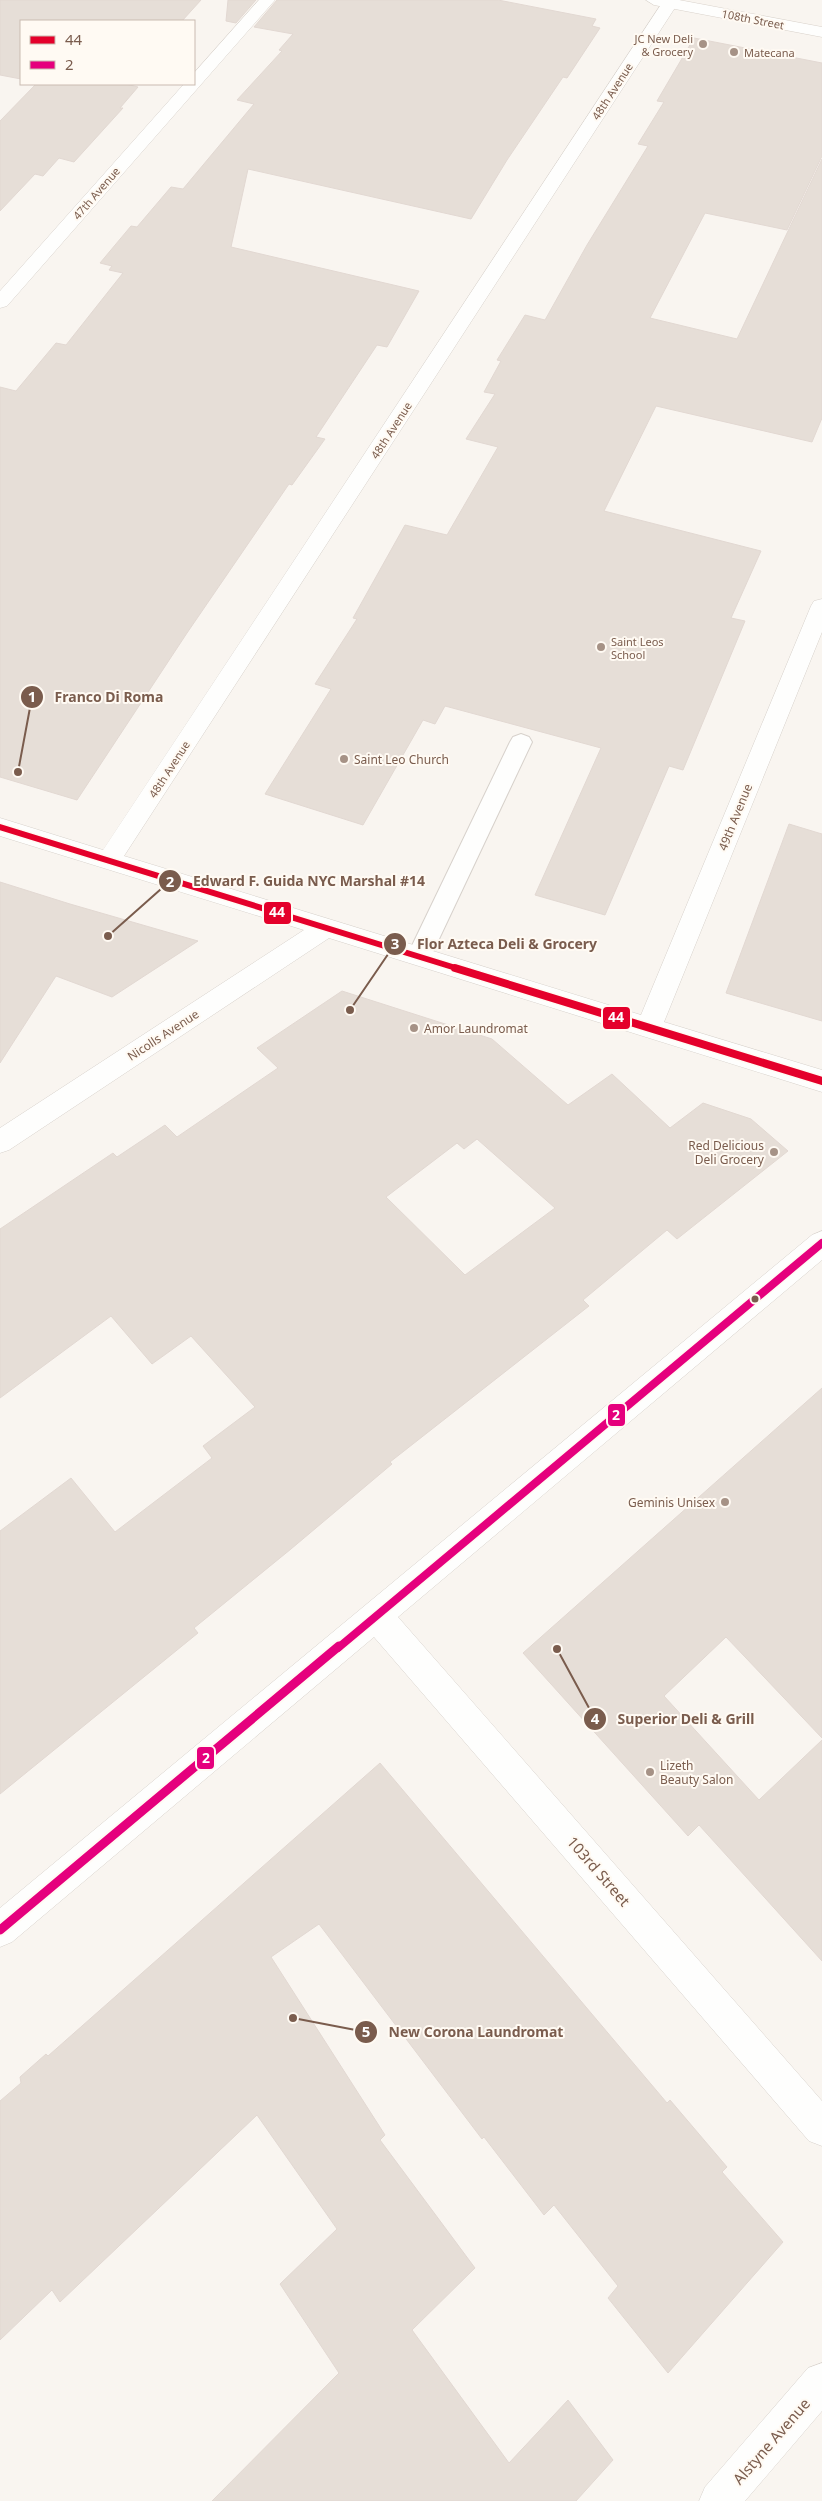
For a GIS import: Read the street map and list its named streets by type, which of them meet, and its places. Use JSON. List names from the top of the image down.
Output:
{
  "streets": {
    "street": [
      "108th Street",
      "48th Avenue",
      "47th Avenue",
      "49th Avenue",
      "Nicolls Avenue",
      "103rd Street",
      "Alstyne Avenue"
    ]
  },
  "crossings": [
    ["108th Street", "48th Avenue"]
  ],
  "places": [
    "JC New Deli & Grocery",
    "Matecana",
    "Saint Leos School",
    "Saint Leo Church",
    "Franco Di Roma",
    "Edward F. Guida NYC Marshal #14",
    "Flor Azteca Deli & Grocery",
    "Amor Laundromat",
    "Red Delicious Deli Grocery",
    "Geminis Unisex",
    "Superior Deli & Grill",
    "Lizeth Beauty Salon",
    "New Corona Laundromat"
  ],
  "lines": ["transit line 44", "transit line 2"],
  "legend": ["44", "2"]
}
